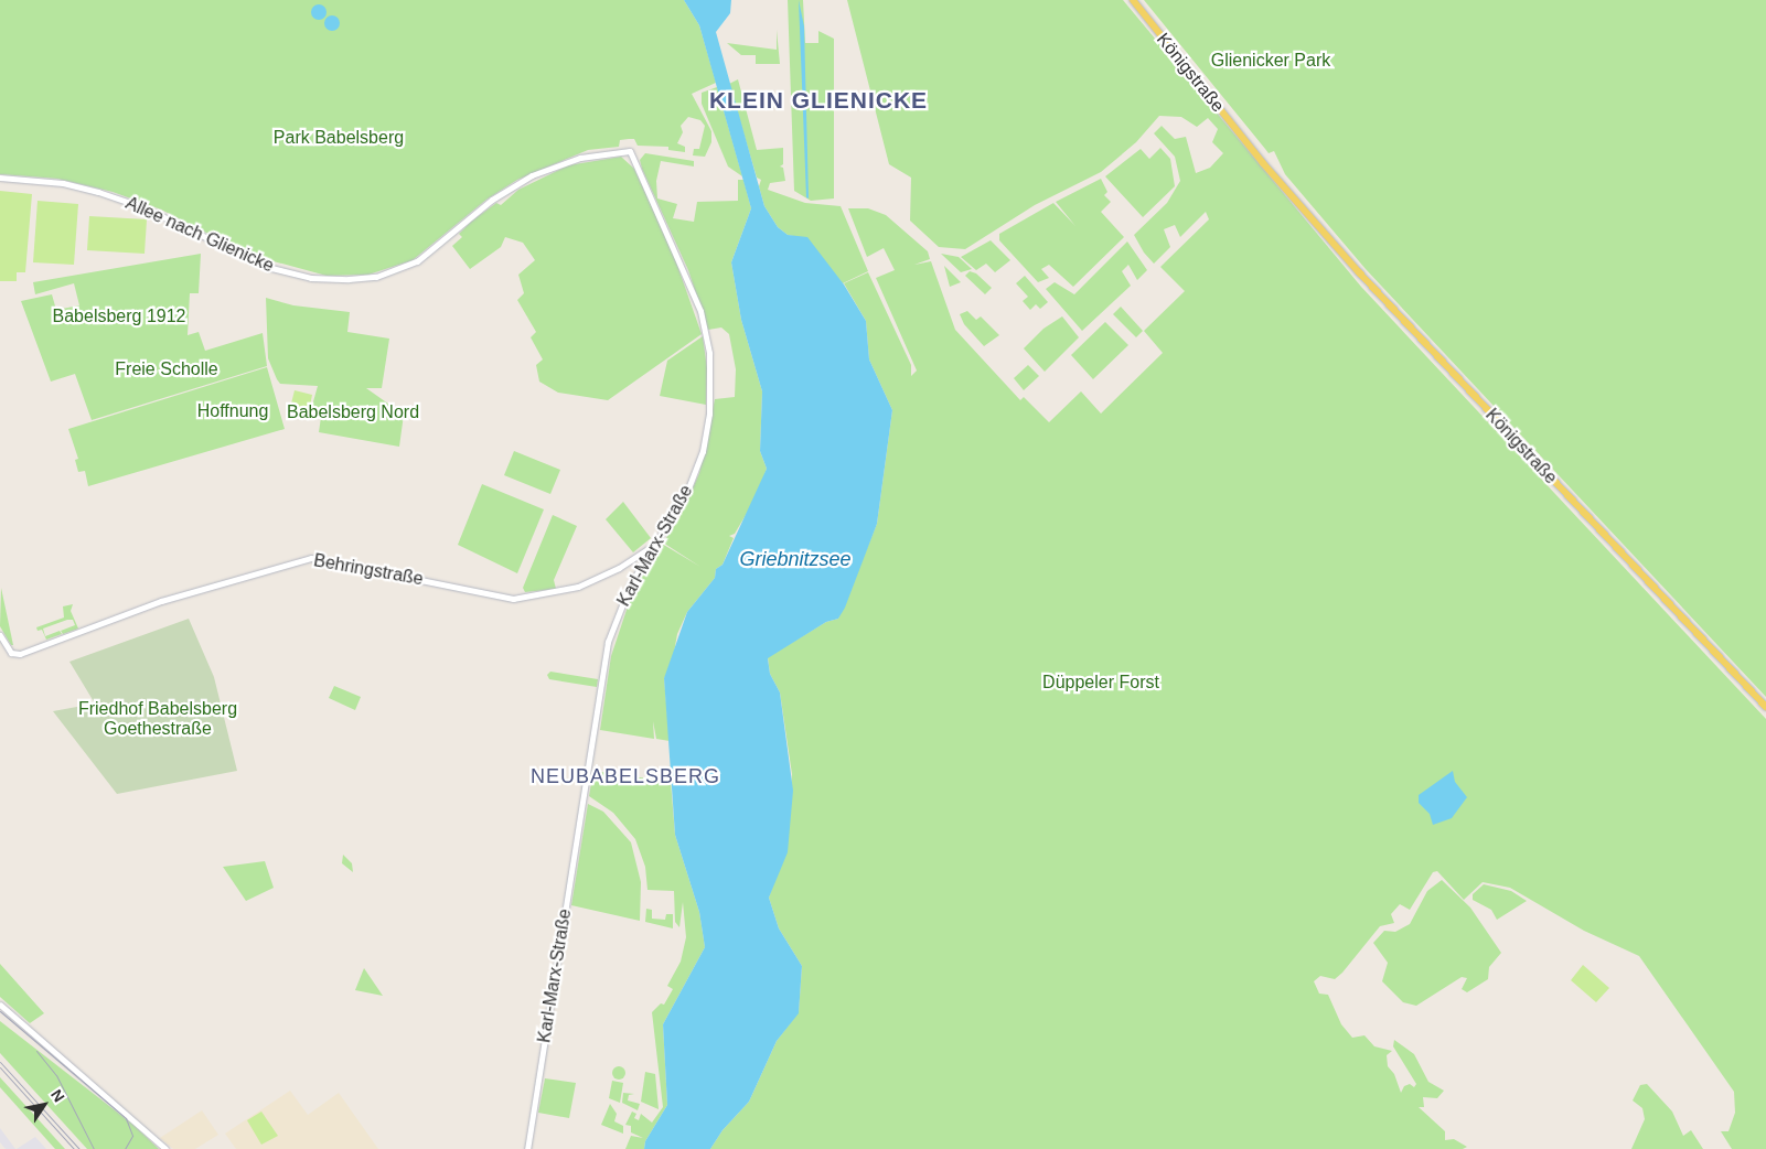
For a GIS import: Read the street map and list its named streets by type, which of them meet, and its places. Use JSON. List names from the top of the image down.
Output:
{
  "streets": {
    "main road": ["Königstraße"],
    "street": ["Allee nach Glienicke", "Karl-Marx-Straße", "Behringstraße"]
  },
  "crossings": [
    ["Allee nach Glienicke", "Karl-Marx-Straße"],
    ["Karl-Marx-Straße", "Behringstraße"]
  ],
  "districts": ["KLEIN GLIENICKE", "NEUBABELSBERG"],
  "water": ["Griebnitzsee"],
  "parks": [
    "Glienicker Park",
    "Park Babelsberg",
    "Babelsberg 1912",
    "Freie Scholle",
    "Hoffnung",
    "Babelsberg Nord",
    "Düppeler Forst",
    "Friedhof Babelsberg Goethestraße"
  ],
  "north": "top right"
}
